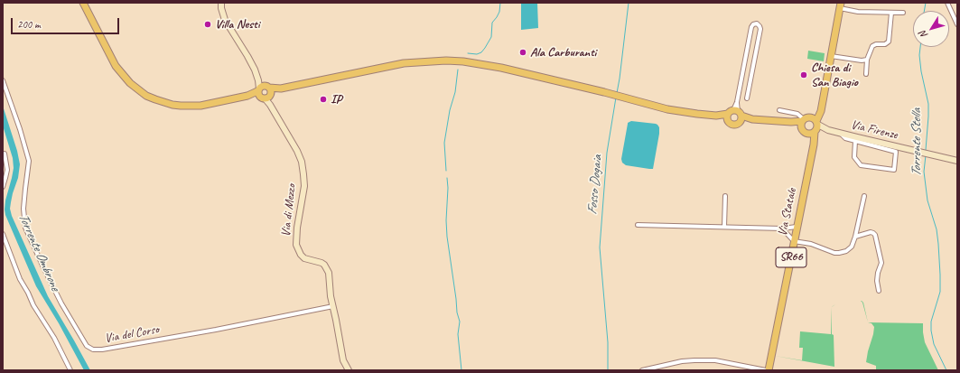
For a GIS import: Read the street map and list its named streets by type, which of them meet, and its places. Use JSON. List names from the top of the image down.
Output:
{
  "streets": {
    "main road": ["Via Statale", "SR66"],
    "street": ["Via Firenze", "Via di Mezzo", "Via del Corso"]
  },
  "crossings": [
    ["Via Firenze", "Via Statale"],
    ["Via di Mezzo", "Via del Corso"]
  ],
  "water": ["Torrente Stella", "Fosso Dogaia", "Torrente Ombrone"],
  "places": [
    "Villa Nesti",
    "Ala Carburanti",
    "Chiesa di San Biagio",
    "IP"
  ],
  "scale_bar": "200 m",
  "north": "bottom left"
}
